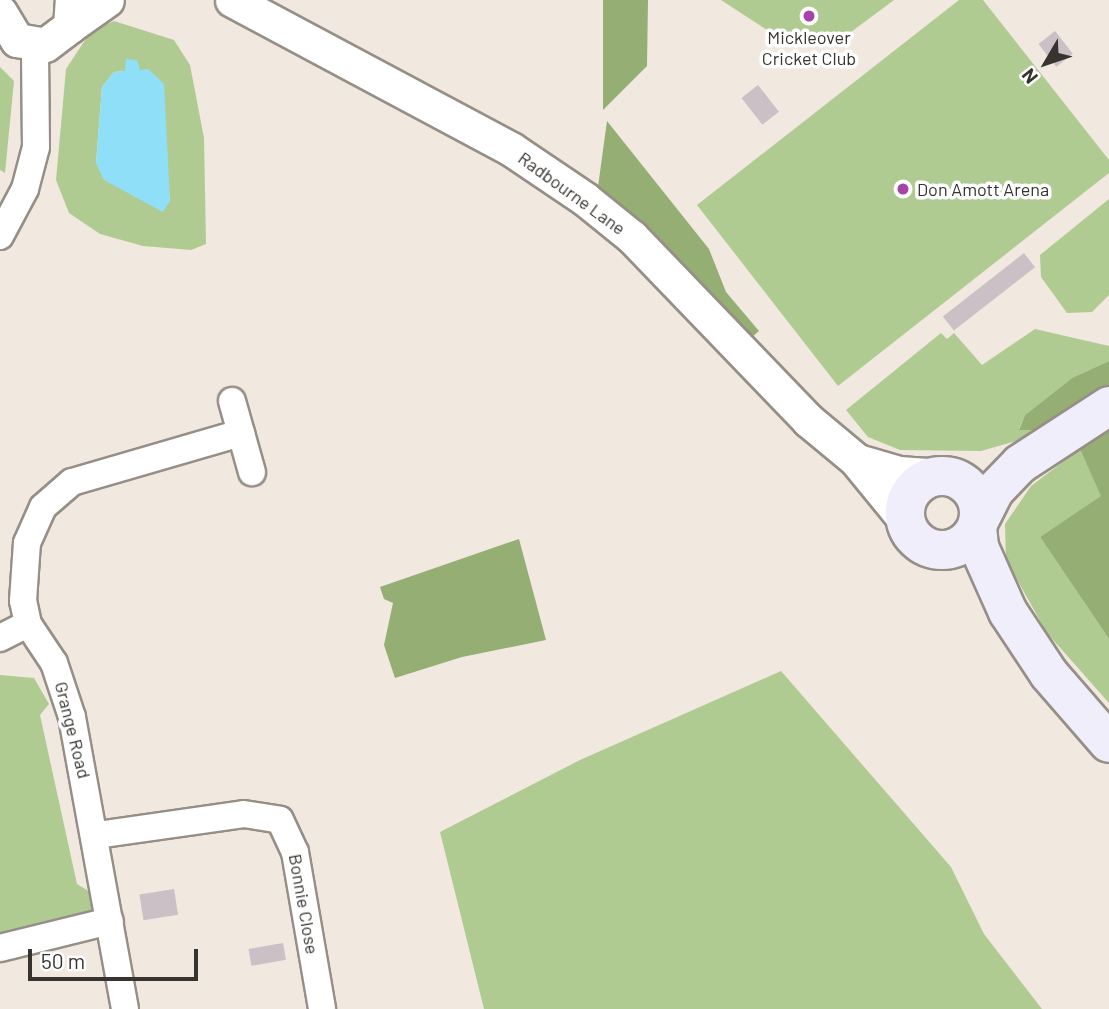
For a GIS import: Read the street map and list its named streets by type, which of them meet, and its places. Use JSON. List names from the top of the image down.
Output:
{
  "streets": {
    "street": ["Radbourne Lane", "Grange Road", "Bonnie Close"]
  },
  "crossings": [
    ["Grange Road", "Bonnie Close"]
  ],
  "places": ["Mickleover Cricket Club", "Don Amott Arena"],
  "scale_bar": "50 m",
  "north": "bottom left"
}
